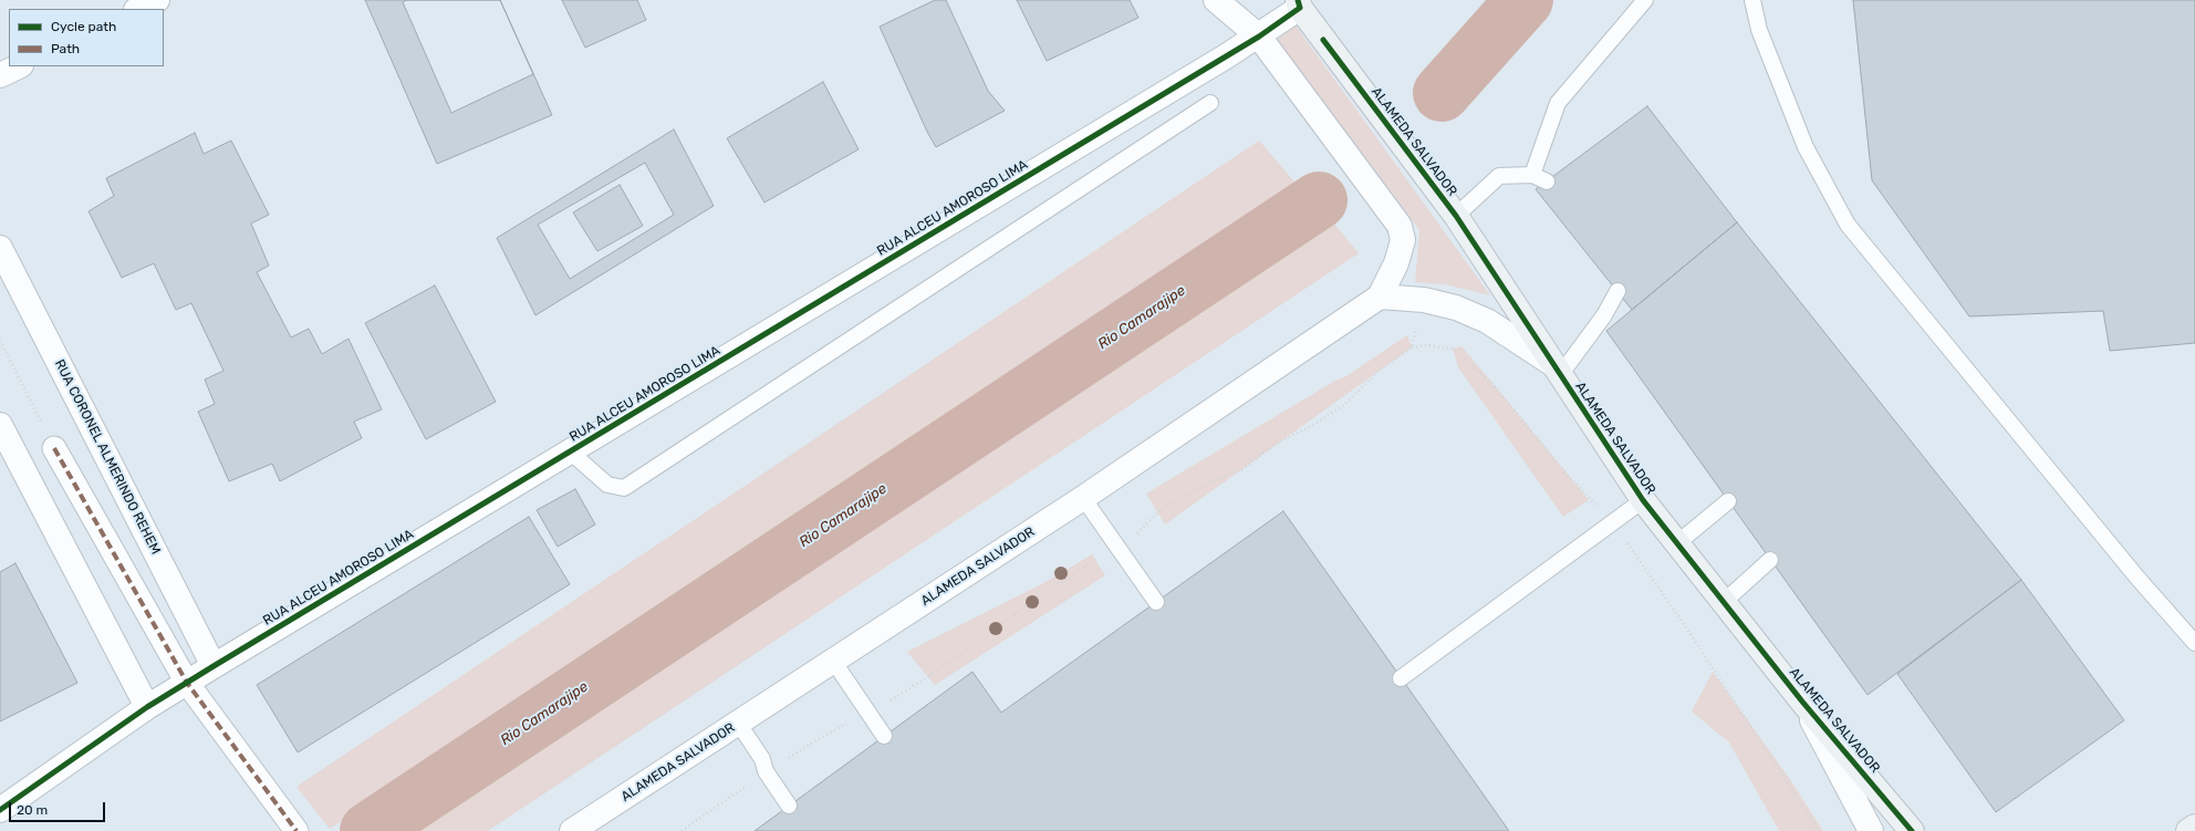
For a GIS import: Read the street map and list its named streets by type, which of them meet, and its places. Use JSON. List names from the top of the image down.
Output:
{
  "streets": {
    "main road": ["ALAMEDA SALVADOR"],
    "street": ["RUA ALCEU AMOROSO LIMA", "RUA CORONEL ALMERINDO REHEM"]
  },
  "crossings": [
    ["ALAMEDA SALVADOR", "RUA ALCEU AMOROSO LIMA"],
    ["RUA ALCEU AMOROSO LIMA", "RUA CORONEL ALMERINDO REHEM"]
  ],
  "water": ["Rio Camarajipe"],
  "legend": ["Cycle path", "Path"],
  "scale_bar": "20 m"
}
